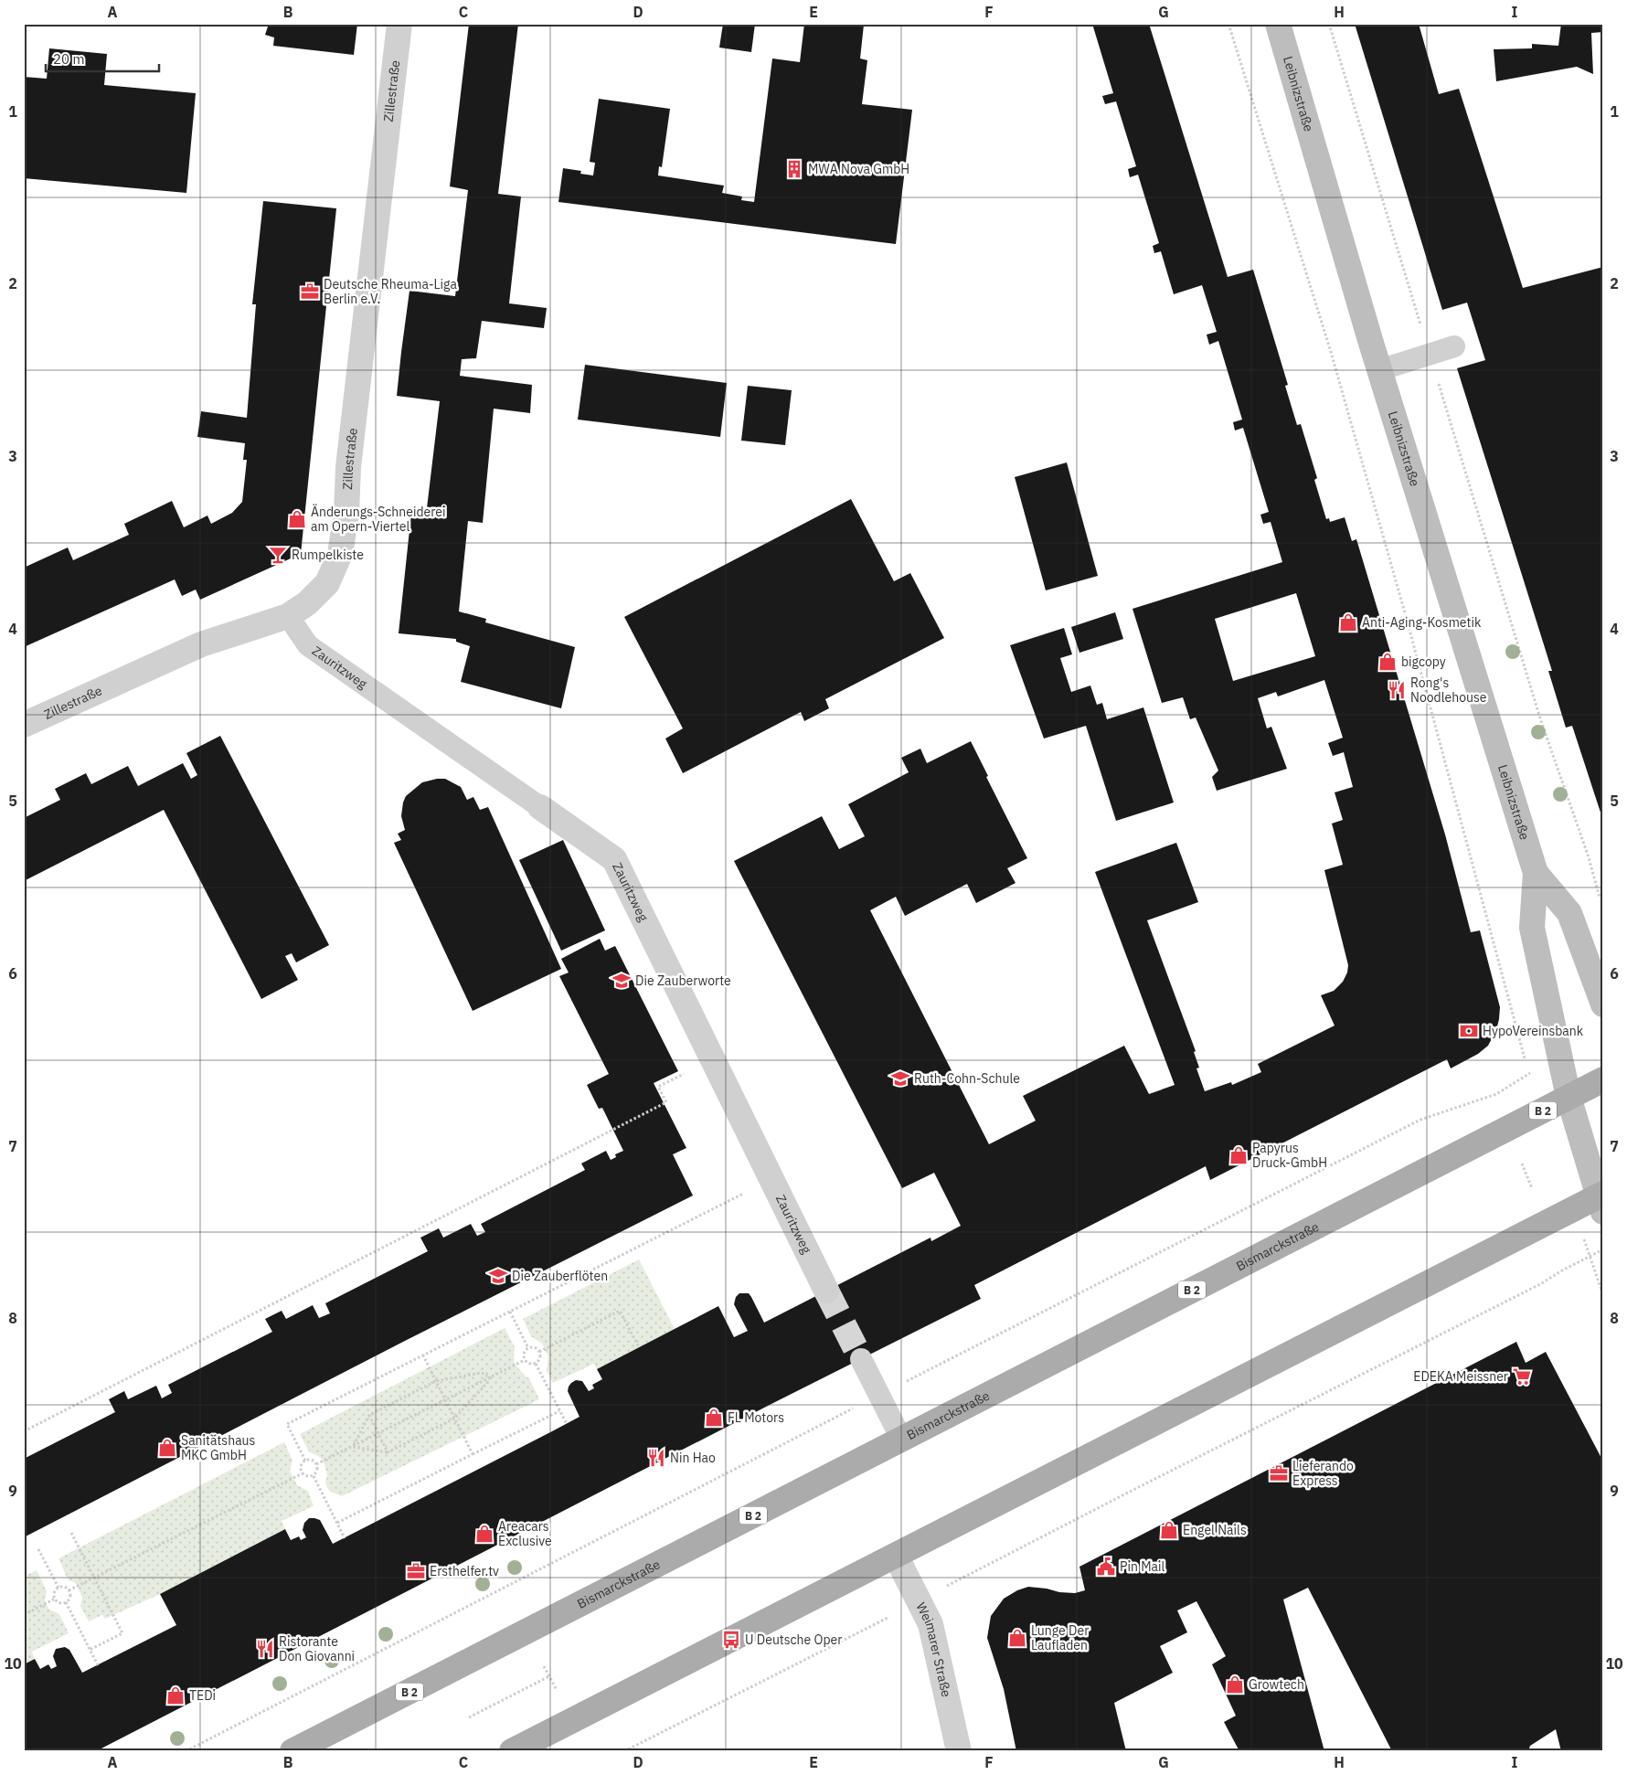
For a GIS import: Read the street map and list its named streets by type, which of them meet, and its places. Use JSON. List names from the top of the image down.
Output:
{
  "streets": {
    "main road": ["B 2", "Bismarckstraße"],
    "street": [
      "Zillestraße",
      "Leibnizstraße",
      "Zauritzweg",
      "Weimarer Straße"
    ]
  },
  "crossings": [
    ["Zillestraße", "Zauritzweg"],
    ["Leibnizstraße", "Bismarckstraße"]
  ],
  "places": {
    "building": ["MWA Nova GmbH"],
    "office": ["Deutsche Rheuma-Liga Berlin e.V.", "Lieferando Express", "Ersthelfer.tv"],
    "shop": [
      "Änderungs-Schneiderei am Opern-Viertel",
      "Anti-Aging-Kosmetik",
      "bigcopy",
      "Papyrus Druck-GmbH",
      "FL Motors",
      "Sanitätshaus MKC GmbH",
      "Engel Nails",
      "Areacars Exclusive",
      "Lunge Der Laufladen",
      "Growtech",
      "TEDi"
    ],
    "bar": ["Rumpelkiste"],
    "restaurant": ["Rong's Noodlehouse", "Nin Hao", "Ristorante Don Giovanni"],
    "school or university": ["Die Zauberworte", "Ruth-Cohn-Schule", "Die Zauberflöten"],
    "bank": ["HypoVereinsbank"],
    "supermarket": ["EDEKA Meissner"],
    "public building": ["Pin Mail"],
    "bus stop": ["U Deutsche Oper"]
  },
  "scale_bar": "20 m",
  "grid": {
    "columns": [
      "A",
      "B",
      "C",
      "D",
      "E",
      "F",
      "G",
      "H",
      "I"
    ],
    "rows": [
      "1",
      "2",
      "3",
      "4",
      "5",
      "6",
      "7",
      "8",
      "9",
      "10"
    ]
  }
}
